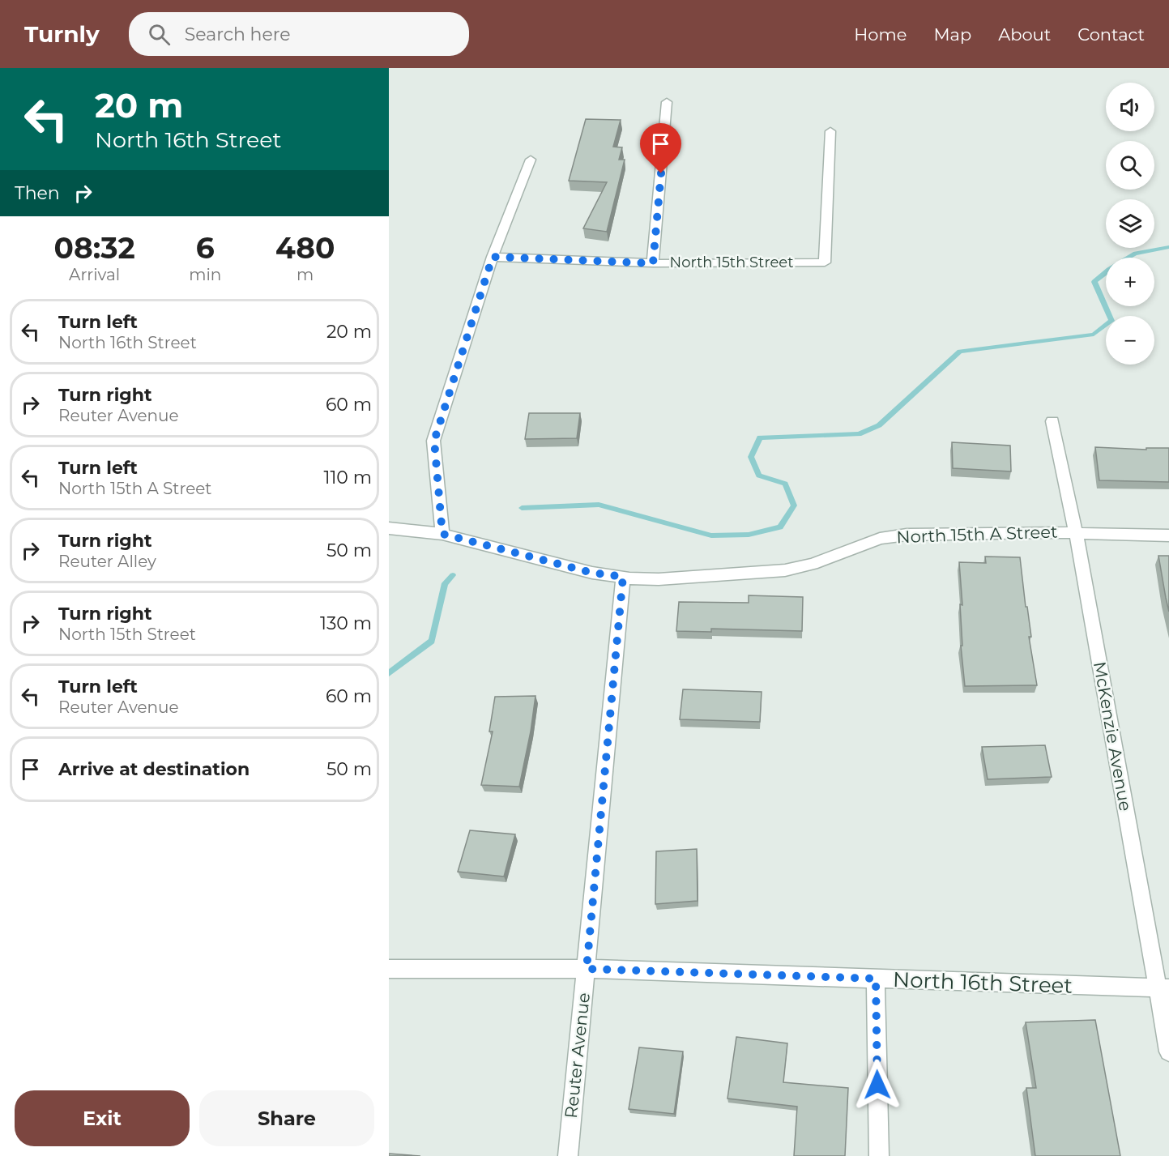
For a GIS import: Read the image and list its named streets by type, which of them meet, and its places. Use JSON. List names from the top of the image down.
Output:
{
  "streets": {
    "street": [
      "North 15th Street",
      "North 15th A Street",
      "McKenzie Avenue",
      "North 16th Street",
      "Reuter Avenue"
    ]
  },
  "crossings": [
    ["North 15th A Street", "McKenzie Avenue"],
    ["North 15th A Street", "Reuter Avenue"],
    ["McKenzie Avenue", "North 16th Street"],
    ["North 16th Street", "Reuter Avenue"]
  ],
  "page": {
    "header": "Turnly",
    "search": "Search here",
    "nav": [
      "Home",
      "Map",
      "About",
      "Contact"
    ],
    "turn": ["20 m", "North 16th Street"],
    "map_buttons": ["+", "−"],
    "then": "Then",
    "eta": [
      "08:32",
      "Arrival",
      "6",
      "min",
      "480",
      "m"
    ],
    "list": [
      {
        "name": "Turn left",
        "note": "North 16th Street",
        "value": "20 m"
      },
      {
        "name": "Turn right",
        "note": "Reuter Avenue",
        "value": "60 m"
      },
      {
        "name": "Turn left",
        "note": "North 15th A Street",
        "value": "110 m"
      },
      {
        "name": "Turn right",
        "note": "Reuter Alley",
        "value": "50 m"
      },
      {
        "name": "Turn right",
        "note": "North 15th Street",
        "value": "130 m"
      },
      {
        "name": "Turn left",
        "note": "Reuter Avenue",
        "value": "60 m"
      },
      {
        "name": "Arrive at destination",
        "value": "50 m"
      }
    ],
    "buttons": ["Exit", "Share"]
  }
}
